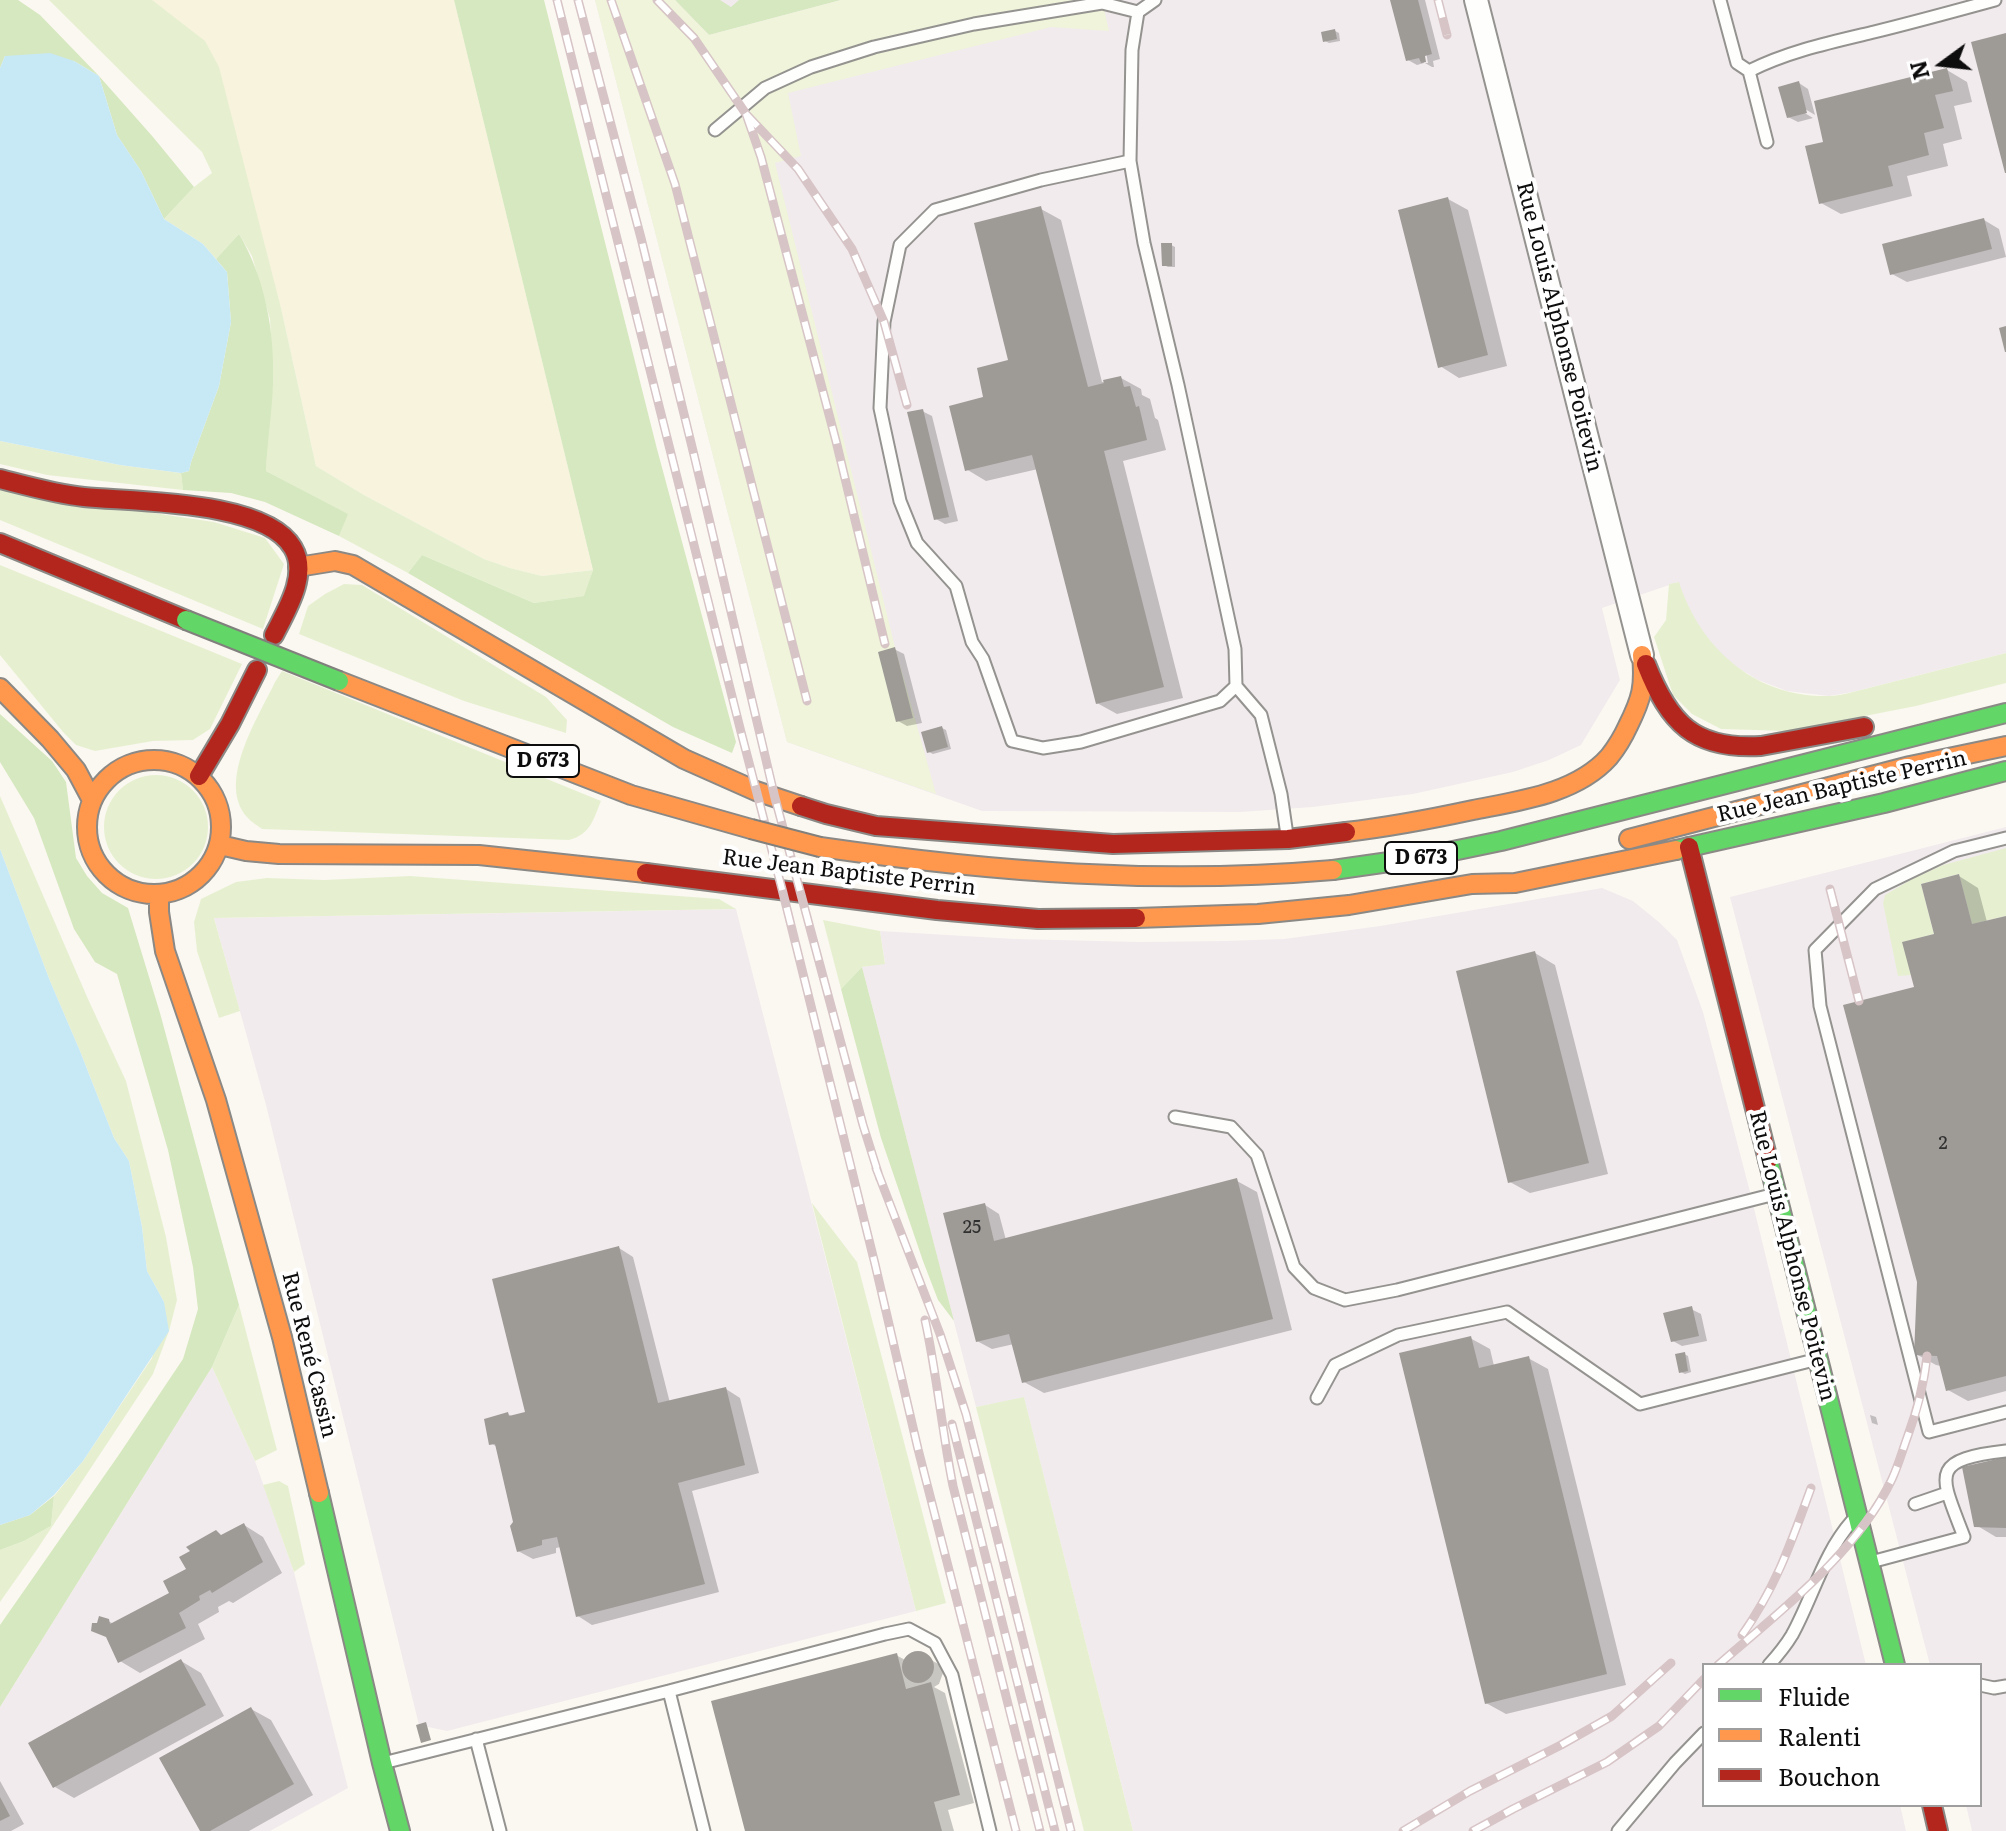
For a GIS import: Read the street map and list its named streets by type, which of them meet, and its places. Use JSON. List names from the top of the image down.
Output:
{
  "streets": {
    "main road": [
      "Rue Louis Alphonse Poitevin",
      "D 673",
      "Rue Jean Baptiste Perrin",
      "Rue René Cassin"
    ]
  },
  "crossings": [
    ["Rue Louis Alphonse Poitevin", "Rue Jean Baptiste Perrin"],
    ["Rue Jean Baptiste Perrin", "Rue René Cassin"]
  ],
  "house_numbers": ["2", "25"],
  "legend": ["Fluide", "Ralenti", "Bouchon"],
  "north": "left"
}
